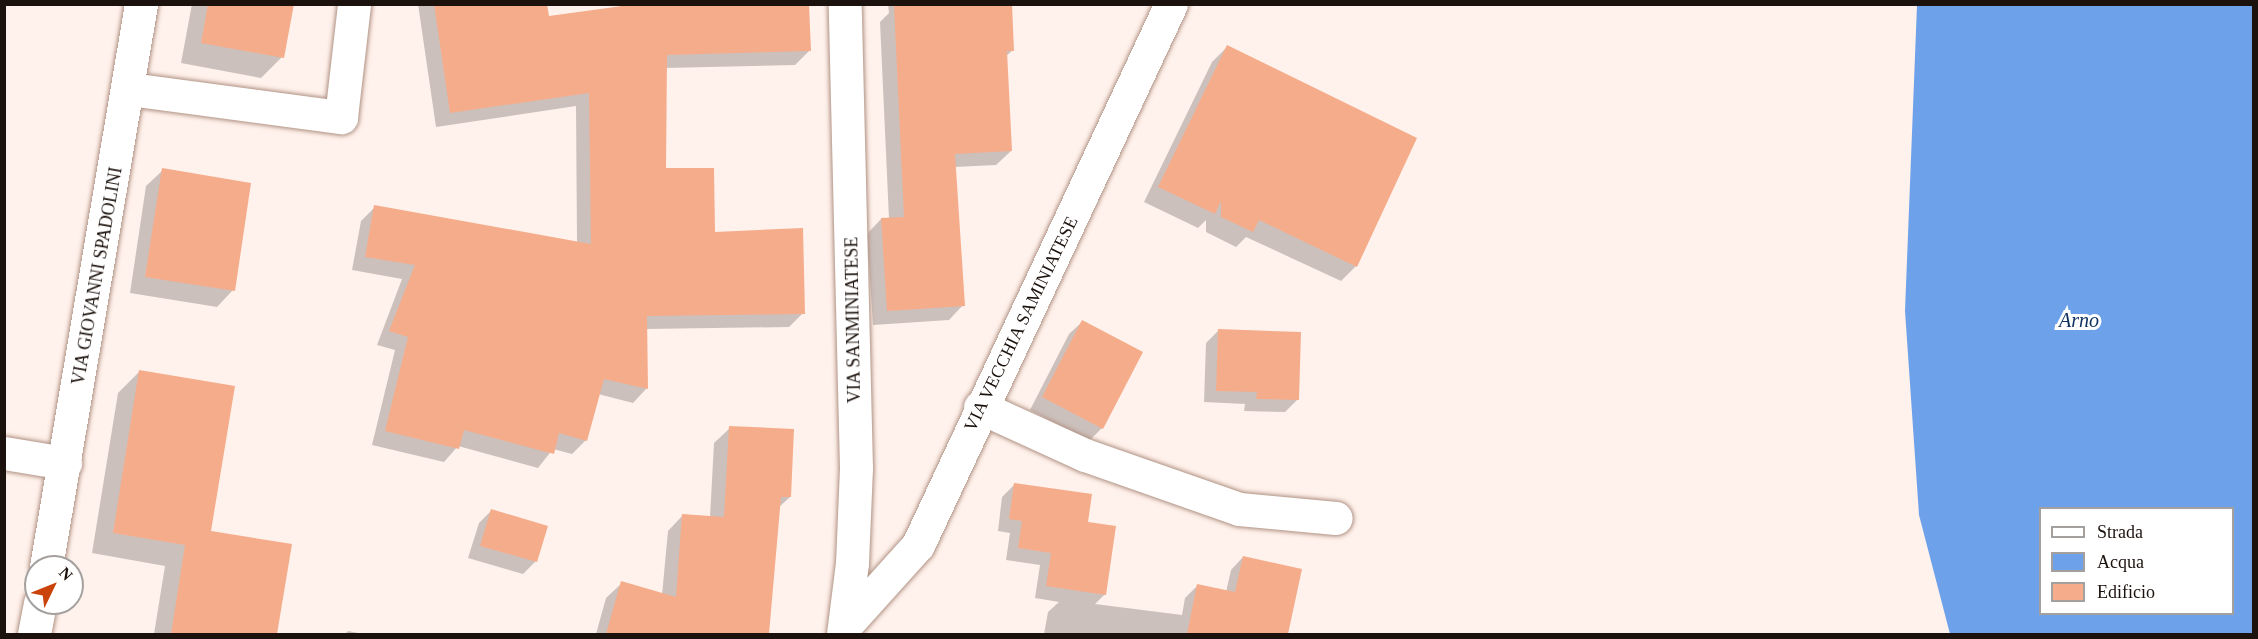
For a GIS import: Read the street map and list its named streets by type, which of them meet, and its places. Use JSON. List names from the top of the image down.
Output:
{
  "streets": {
    "street": ["VIA GIOVANNI SPADOLINI", "VIA SANMINIATESE", "VIA VECCHIA SAMINIATESE"]
  },
  "crossings": [
    ["VIA SANMINIATESE", "VIA VECCHIA SAMINIATESE"]
  ],
  "water": ["Arno"],
  "legend": ["Strada", "Acqua", "Edificio"],
  "north": "top right"
}
